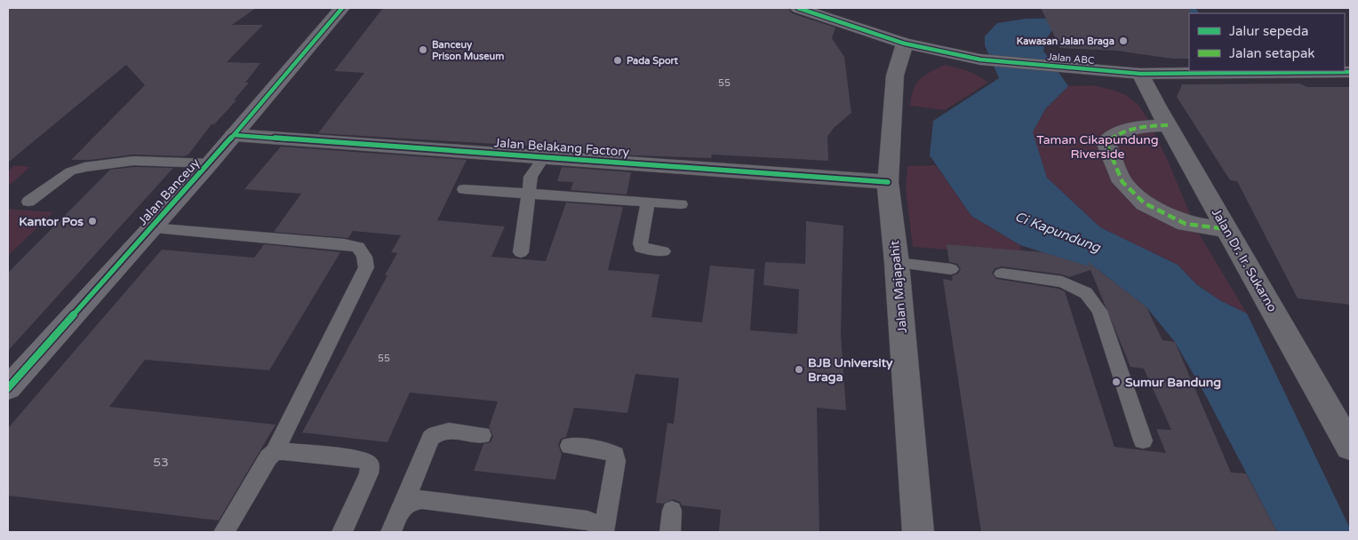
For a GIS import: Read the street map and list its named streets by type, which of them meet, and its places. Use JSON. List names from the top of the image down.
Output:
{
  "streets": {
    "street": [
      "Jalan ABC",
      "Jalan Belakang Factory",
      "Jalan Banceuy",
      "Jalan Dr. Ir. Sukarno",
      "Jalan Majapahit"
    ]
  },
  "crossings": [
    ["Jalan ABC", "Jalan Dr. Ir. Sukarno"],
    ["Jalan ABC", "Jalan Majapahit"],
    ["Jalan Belakang Factory", "Jalan Banceuy"],
    ["Jalan Belakang Factory", "Jalan Majapahit"]
  ],
  "water": ["Ci Kapundung"],
  "parks": ["Taman Cikapundung Riverside"],
  "places": [
    "Kawasan Jalan Braga",
    "Banceuy Prison Museum",
    "Pada Sport",
    "Kantor Pos",
    "BJB University Braga",
    "Sumur Bandung"
  ],
  "house_numbers": ["55", "55", "53"],
  "legend": ["Jalur sepeda", "Jalan setapak"]
}
